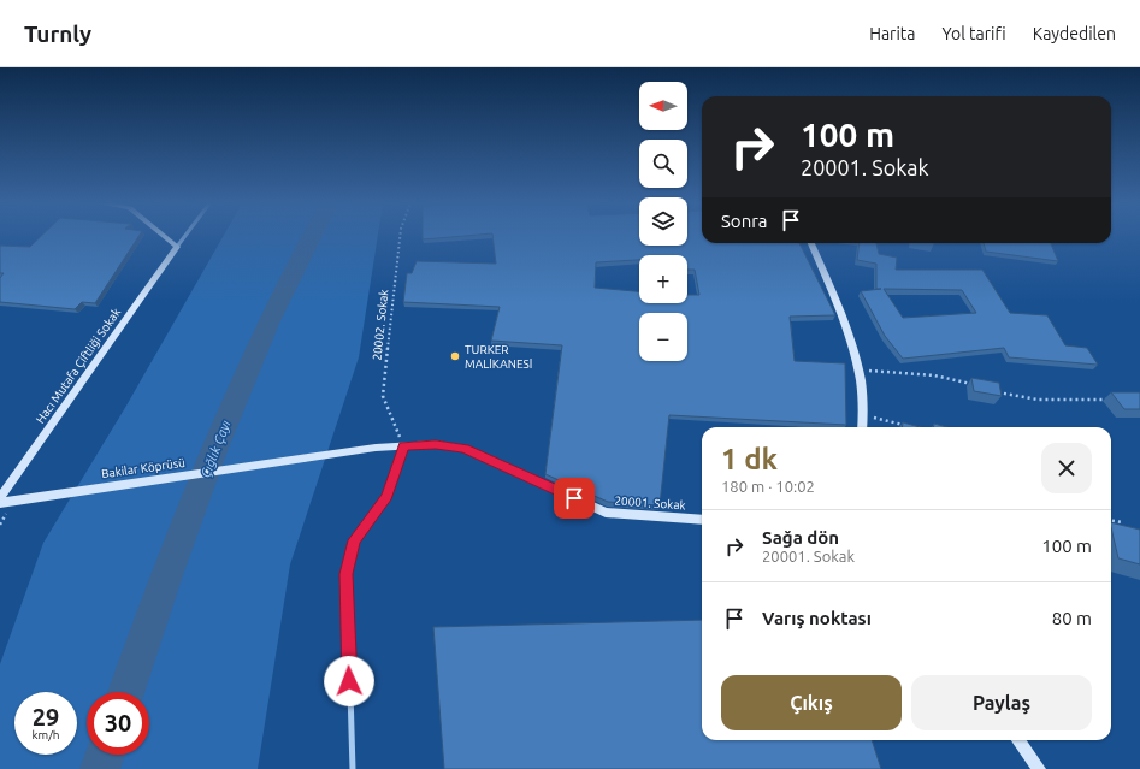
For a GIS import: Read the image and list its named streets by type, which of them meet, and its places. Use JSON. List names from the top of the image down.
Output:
{
  "streets": {
    "street": ["Hacı Mutafa Çiftliği Sokak", "Bakilar Köprüsü", "20001. Sokak"],
    "path": ["20002. Sokak"]
  },
  "crossings": [
    ["20002. Sokak", "20001. Sokak"],
    ["Bakilar Köprüsü", "20001. Sokak"]
  ],
  "water": ["Çığlık Çayı"],
  "places": ["TURKER MALİKANESİ"],
  "north": "left",
  "page": {
    "header": "Turnly",
    "nav": ["Harita", "Yol tarifi", "Kaydedilen"],
    "map_buttons": ["+", "−"],
    "turn": ["100 m", "20001. Sokak"],
    "then": "Sonra",
    "heading": ["1 dk", "180 m · 10:02"],
    "list": [
      {
        "name": "Sağa dön",
        "note": "20001. Sokak",
        "value": "100 m"
      },
      {
        "name": "Varış noktası",
        "value": "80 m"
      }
    ],
    "buttons": ["Çıkış", "Paylaş"],
    "speed": "29 km/h",
    "limit": "30"
  }
}
